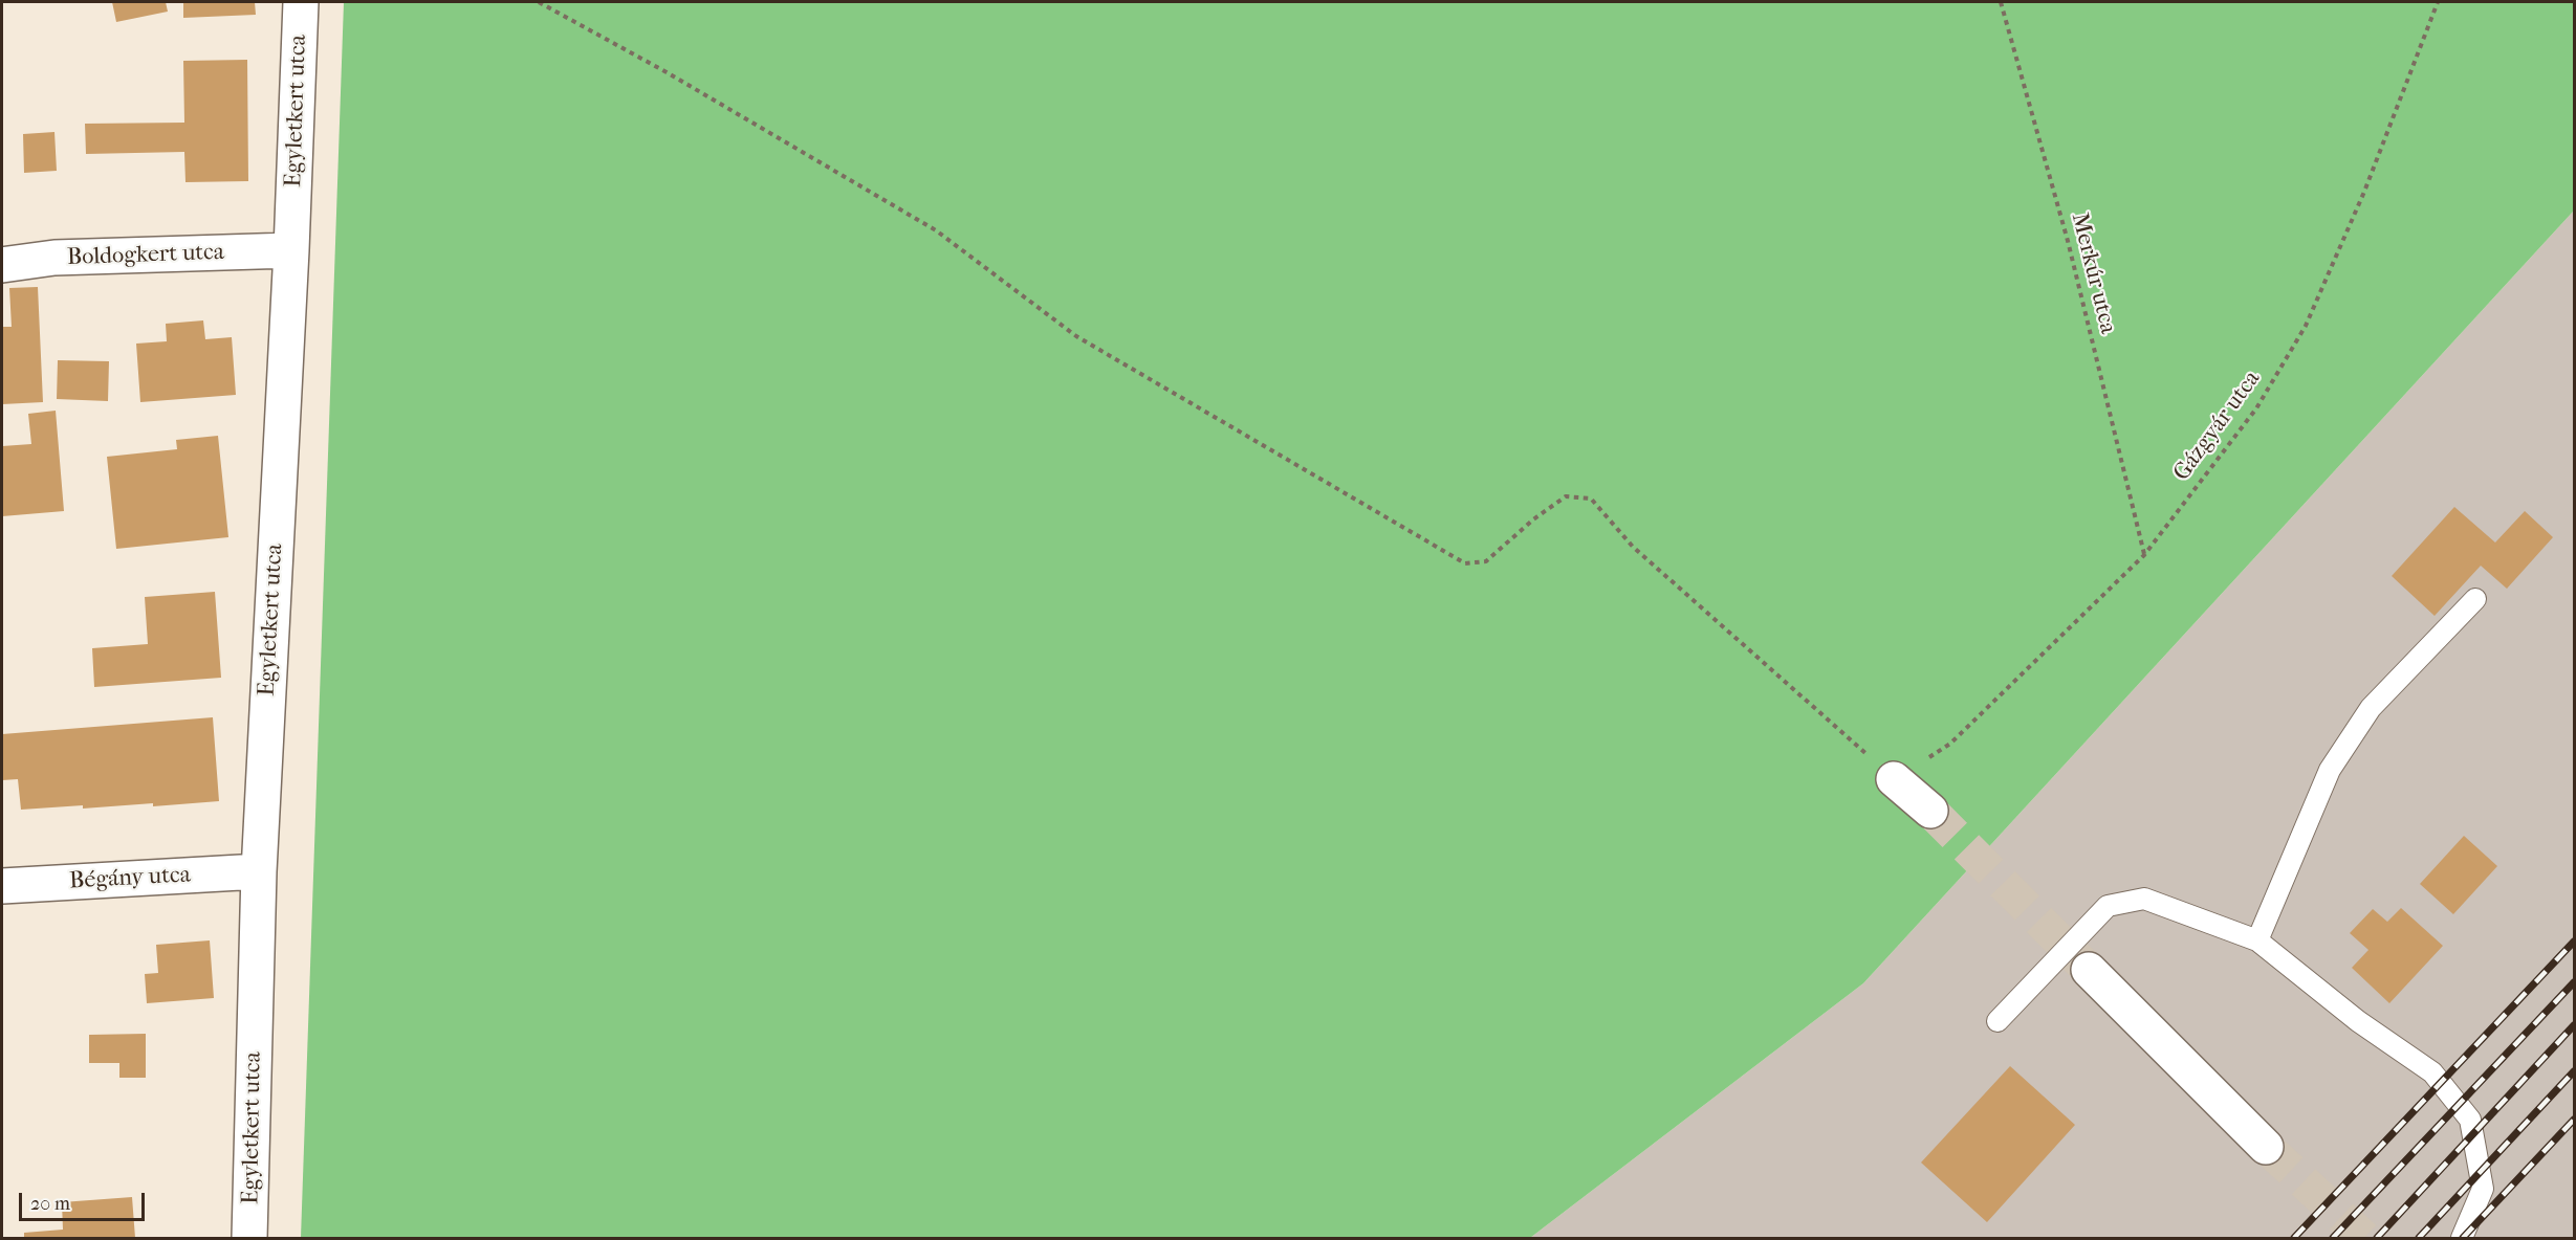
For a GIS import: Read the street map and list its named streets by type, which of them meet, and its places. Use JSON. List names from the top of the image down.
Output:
{
  "streets": {
    "street": ["Egyletkert utca", "Boldogkert utca", "Bégány utca"],
    "path": ["Merkúr utca", "Gázgyár utca"]
  },
  "crossings": [
    ["Egyletkert utca", "Boldogkert utca"],
    ["Egyletkert utca", "Bégány utca"],
    ["Merkúr utca", "Gázgyár utca"]
  ],
  "scale_bar": "20 m"
}
